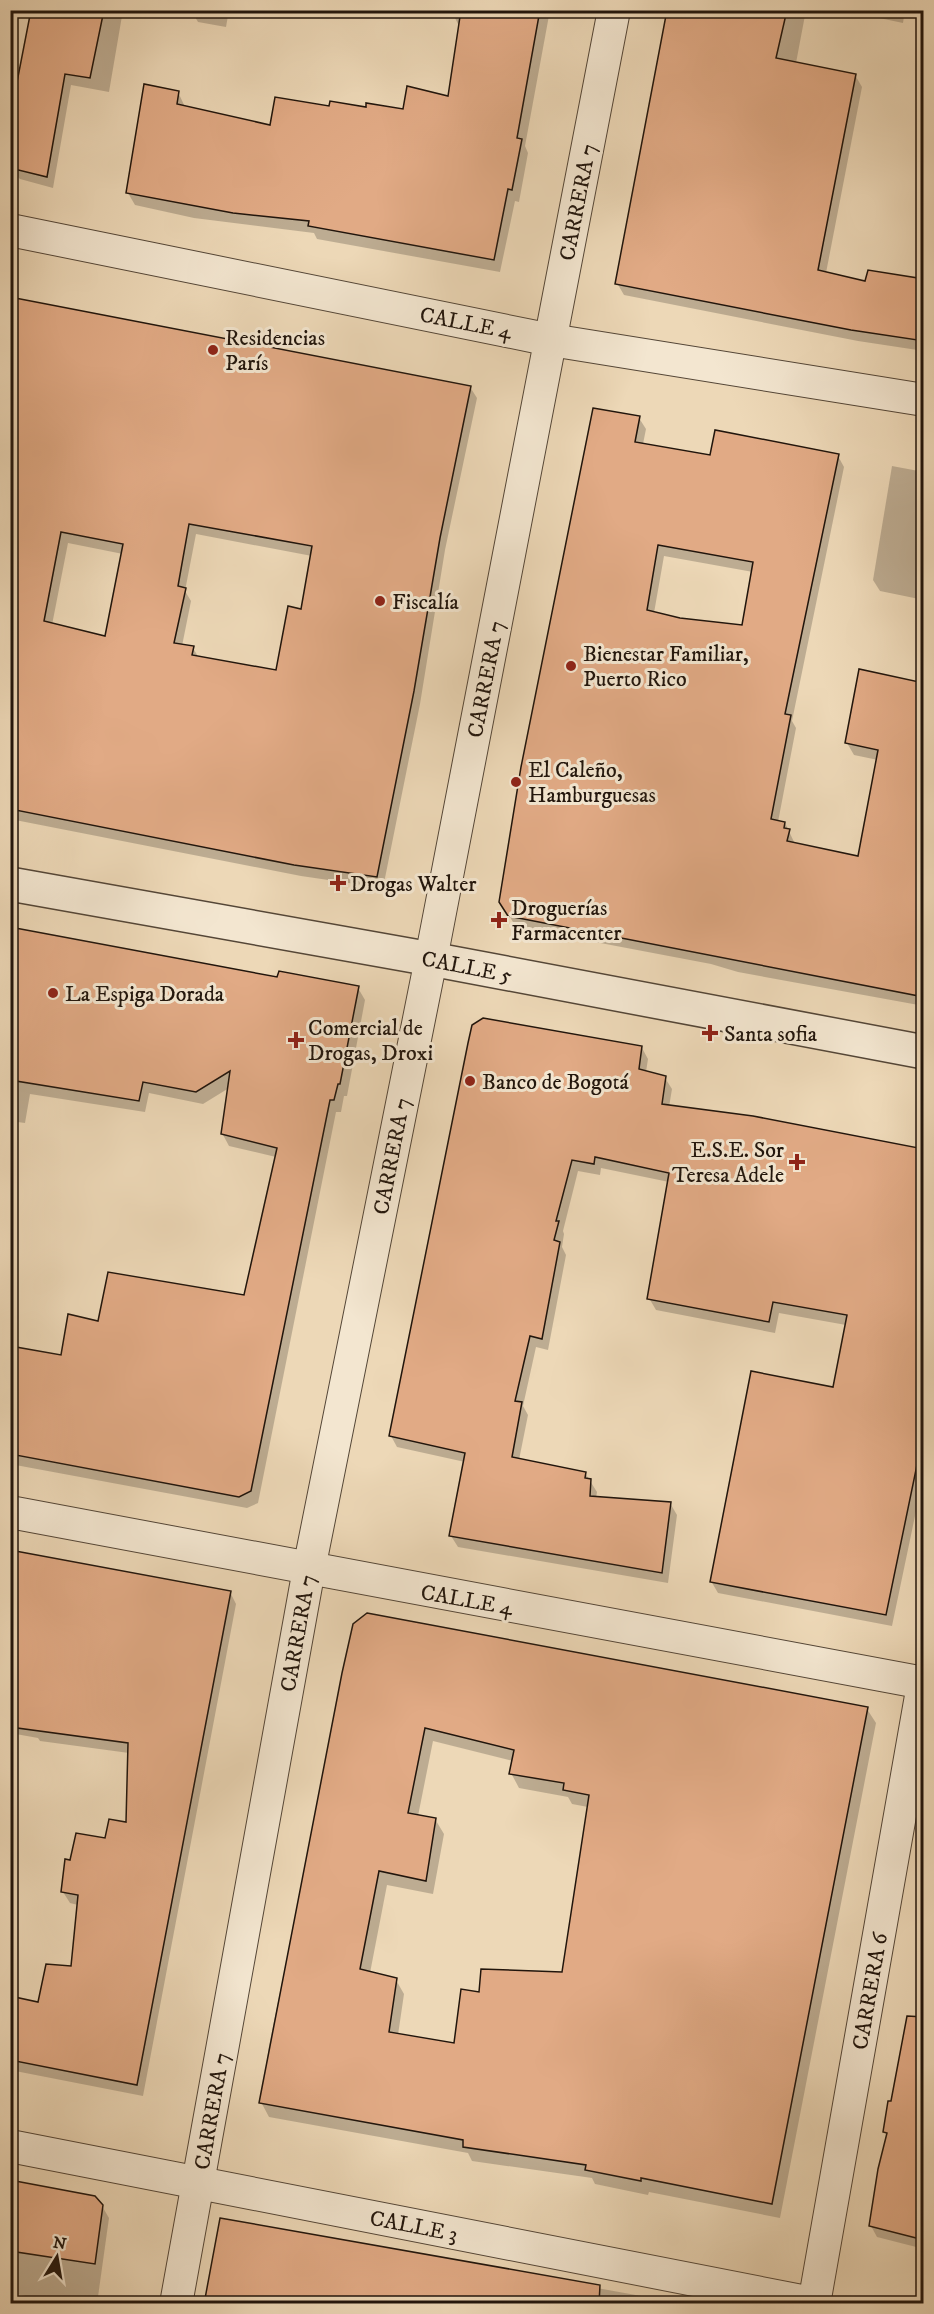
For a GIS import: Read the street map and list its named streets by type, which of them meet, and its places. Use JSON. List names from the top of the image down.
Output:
{
  "streets": {
    "street": [
      "CARRERA 7",
      "CALLE 4",
      "CALLE 5",
      "CARRERA 6",
      "CALLE 3"
    ]
  },
  "crossings": [
    ["CARRERA 7", "CALLE 4"],
    ["CARRERA 7", "CALLE 5"],
    ["CARRERA 7", "CALLE 3"],
    ["CALLE 4", "CARRERA 6"],
    ["CARRERA 6", "CALLE 3"]
  ],
  "places": {
    "other": [
      "Residencias París",
      "Fiscalía",
      "Bienestar Familiar, Puerto Rico",
      "El Caleño, Hamburguesas",
      "La Espiga Dorada",
      "Banco de Bogotá"
    ],
    "health": [
      "Drogas Walter",
      "Droguerías Farmacenter",
      "Santa sofia",
      "Comercial de Drogas, Droxi",
      "E.S.E. Sor Teresa Adele"
    ]
  },
  "north": "top"
}
